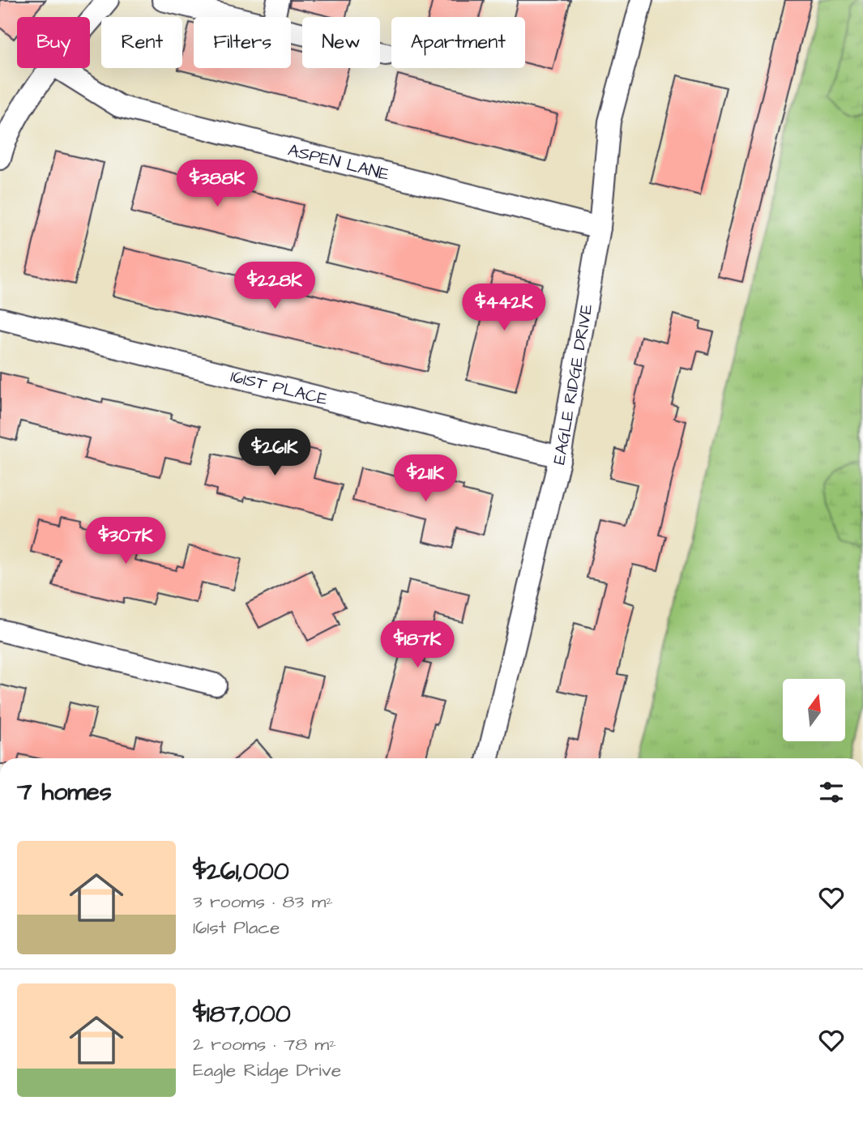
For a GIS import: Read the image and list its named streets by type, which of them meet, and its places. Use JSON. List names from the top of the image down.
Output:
{
  "streets": {
    "street": ["ASPEN LANE", "EAGLE RIDGE DRIVE", "161ST PLACE"]
  },
  "crossings": [
    ["ASPEN LANE", "EAGLE RIDGE DRIVE"],
    ["EAGLE RIDGE DRIVE", "161ST PLACE"]
  ],
  "north": "top",
  "page": {
    "chip": [
      "Buy",
      "Rent",
      "Filters",
      "New",
      "Apartment"
    ],
    "price": [
      "$388K",
      "$228K",
      "$442K",
      "$261K",
      "$211K",
      "$307K",
      "$187K"
    ],
    "heading": "7 homes",
    "list": [
      {
        "name": "$261,000",
        "note": "3 rooms · 83 m² · 161st Place"
      },
      {
        "name": "$187,000",
        "note": "2 rooms · 78 m² · Eagle Ridge Drive"
      }
    ]
  }
}
